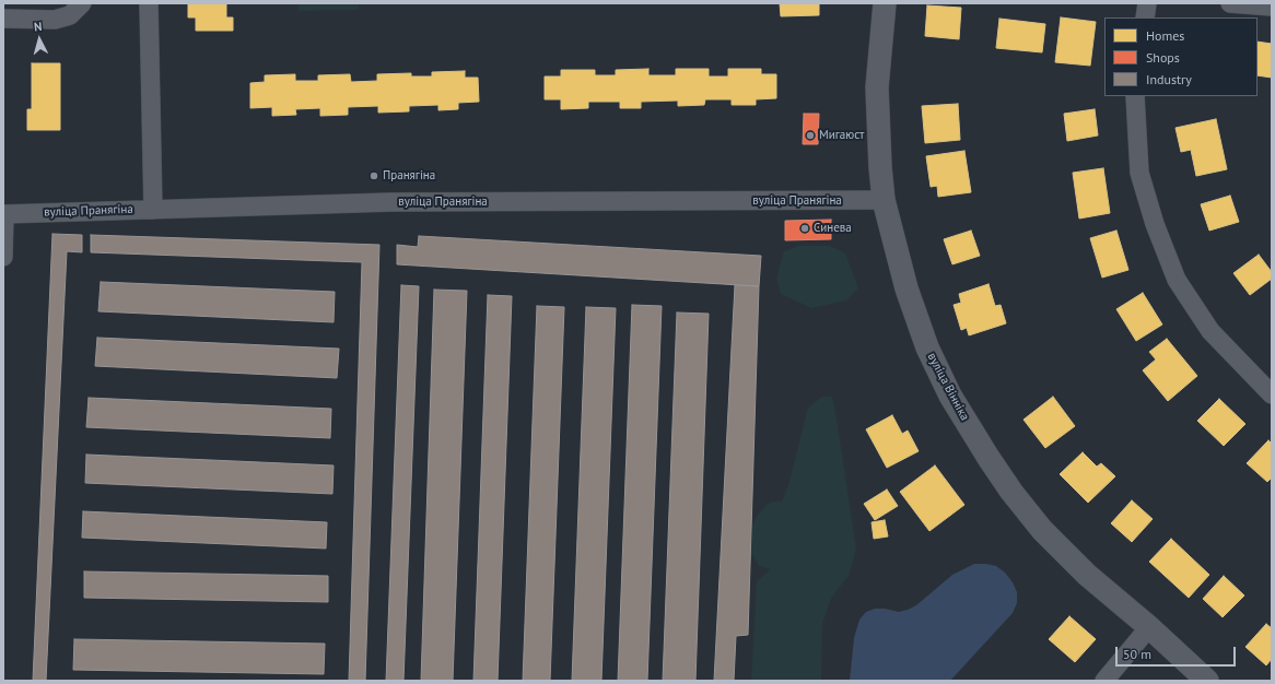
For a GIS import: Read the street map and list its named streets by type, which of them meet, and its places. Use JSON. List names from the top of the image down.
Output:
{
  "streets": {
    "street": ["вуліца Пранягіна", "вуліца Вінніка"]
  },
  "crossings": [
    ["вуліца Пранягіна", "вуліца Вінніка"]
  ],
  "places": ["Мигаюст", "Пранягіна", "Синева"],
  "legend": ["Homes", "Shops", "Industry"],
  "scale_bar": "50 m",
  "north": "top"
}
